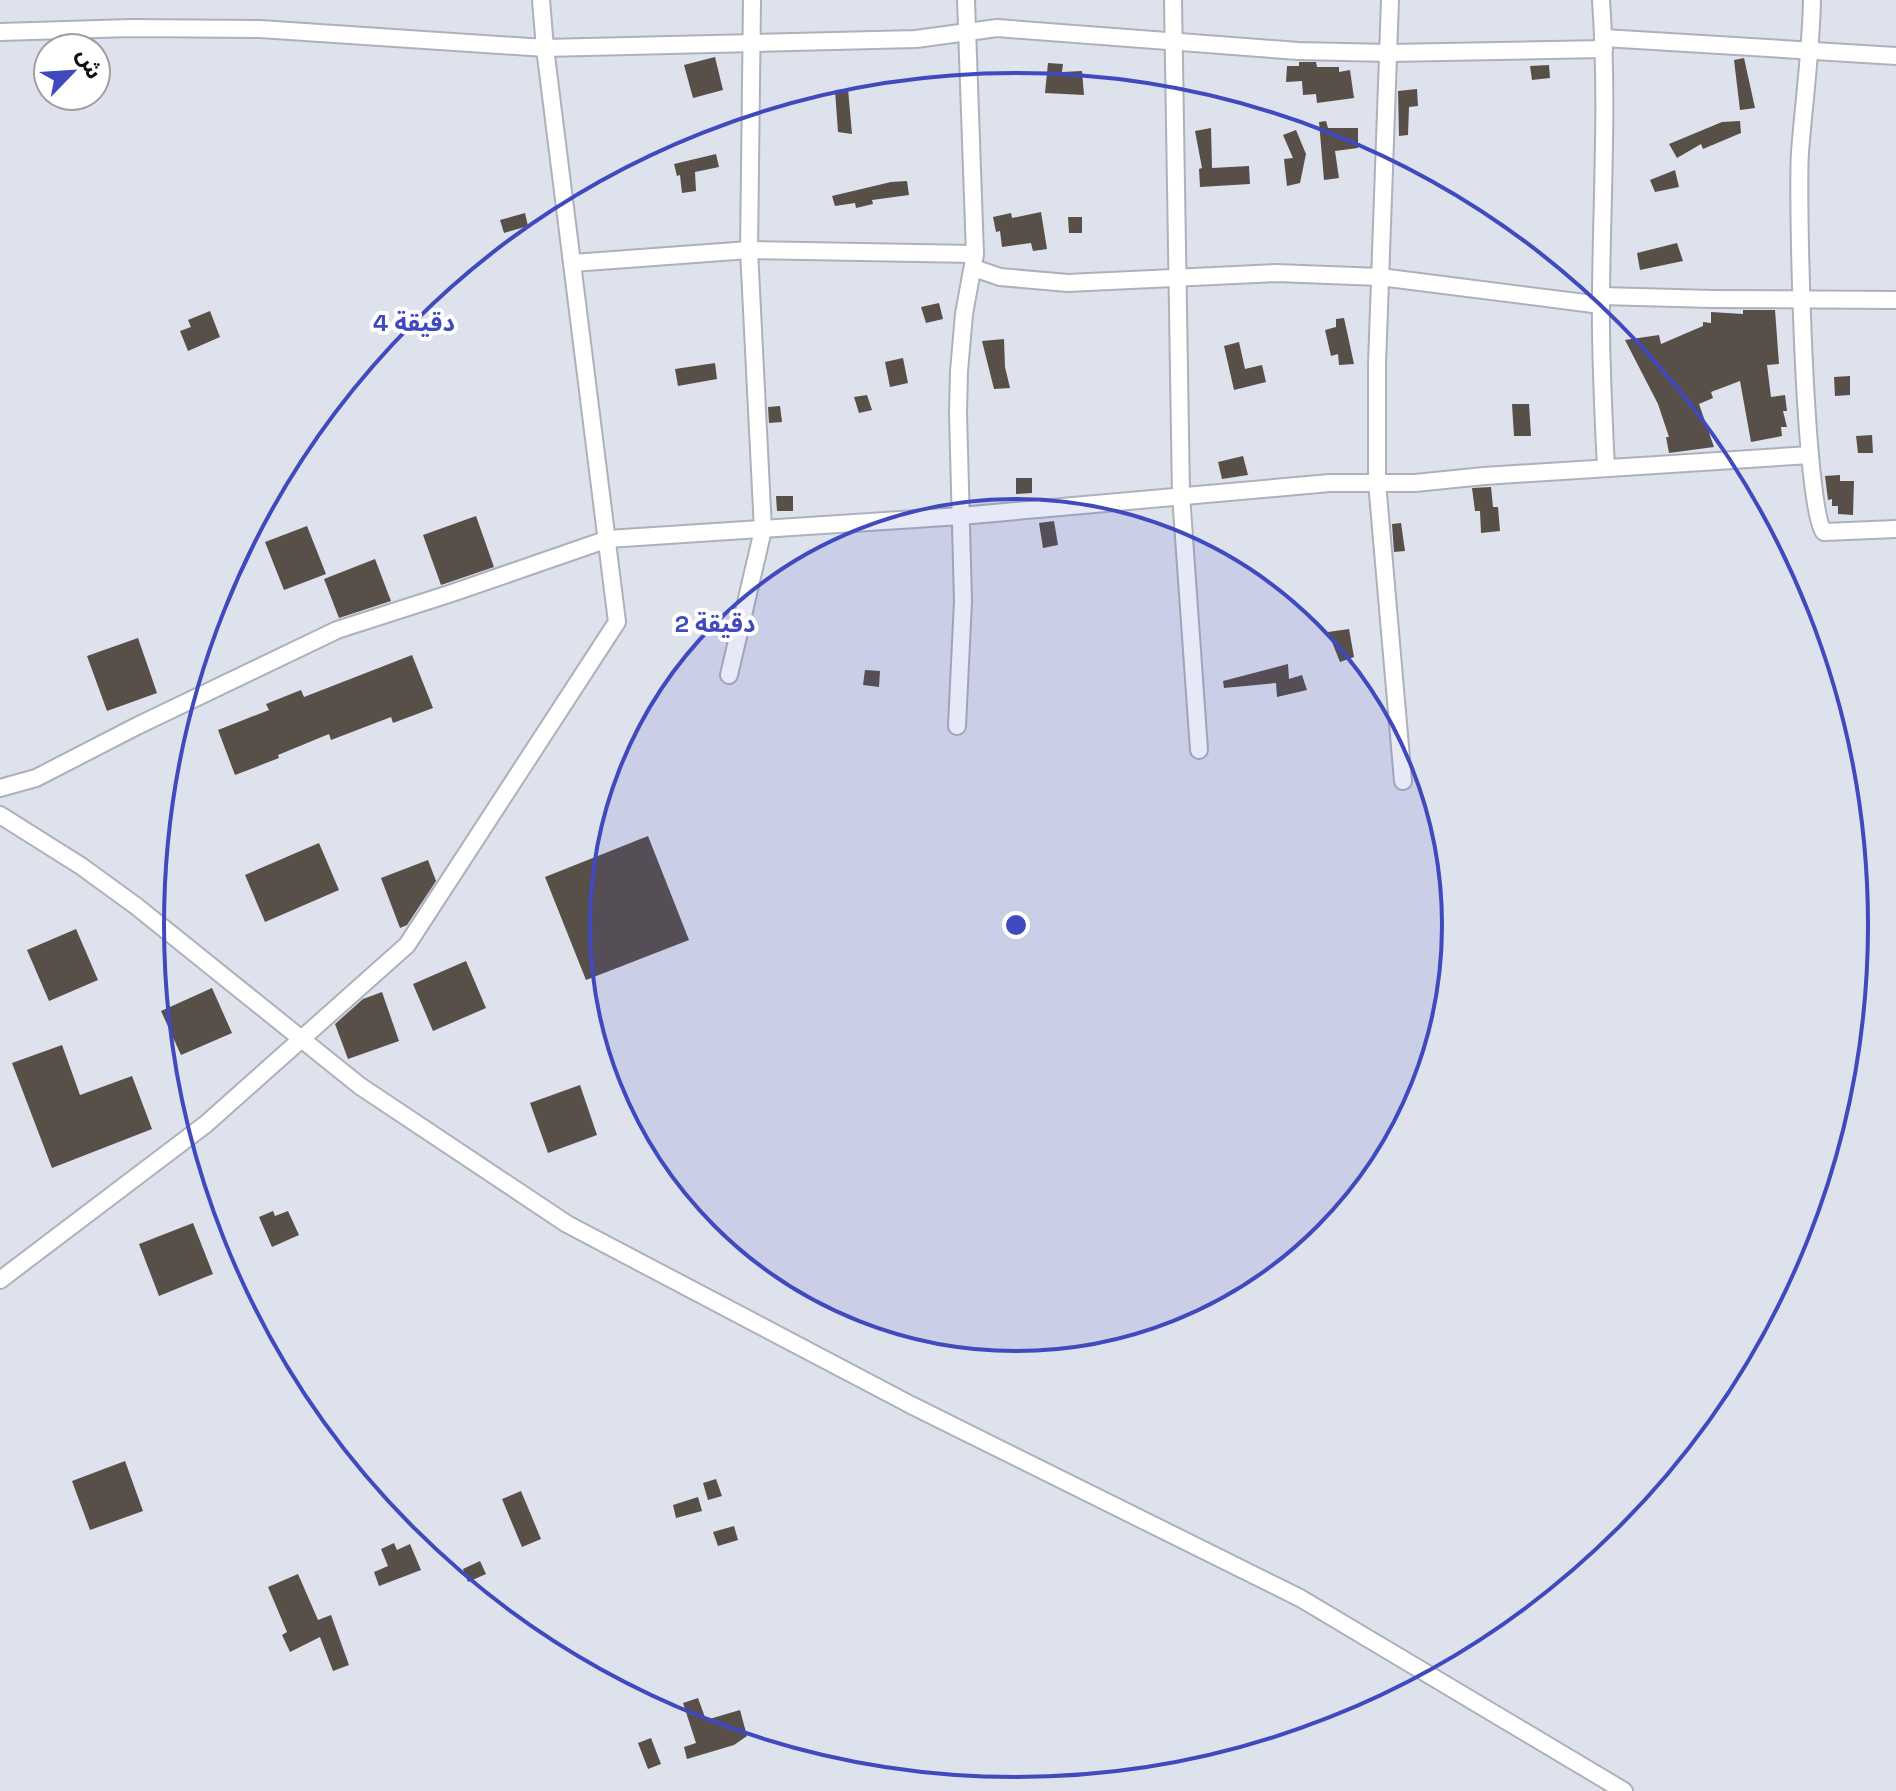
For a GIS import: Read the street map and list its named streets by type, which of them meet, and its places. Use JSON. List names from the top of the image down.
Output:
{
  "north": "top right",
  "rings": ["4 دقيقة", "2 دقيقة"]
}
